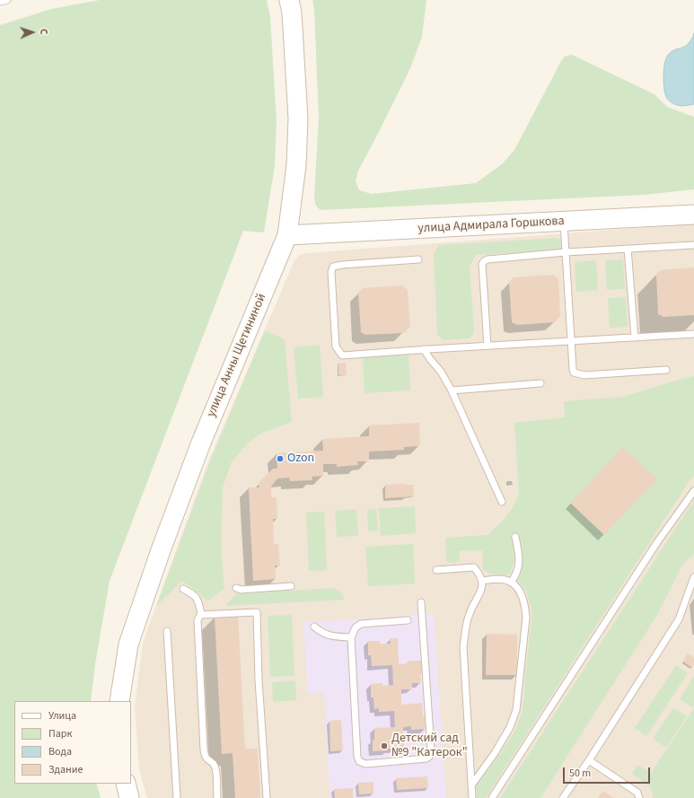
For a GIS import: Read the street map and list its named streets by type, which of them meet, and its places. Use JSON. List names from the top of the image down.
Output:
{
  "streets": {
    "main road": ["улица Адмирала Горшкова", "улица Анны Щетининой"]
  },
  "crossings": [
    ["улица Адмирала Горшкова", "улица Анны Щетининой"]
  ],
  "places": ["Ozon", "Детский сад №9 \"Катерок\""],
  "legend": [
    "Улица",
    "Парк",
    "Вода",
    "Здание"
  ],
  "scale_bar": "50 m",
  "north": "right"
}
